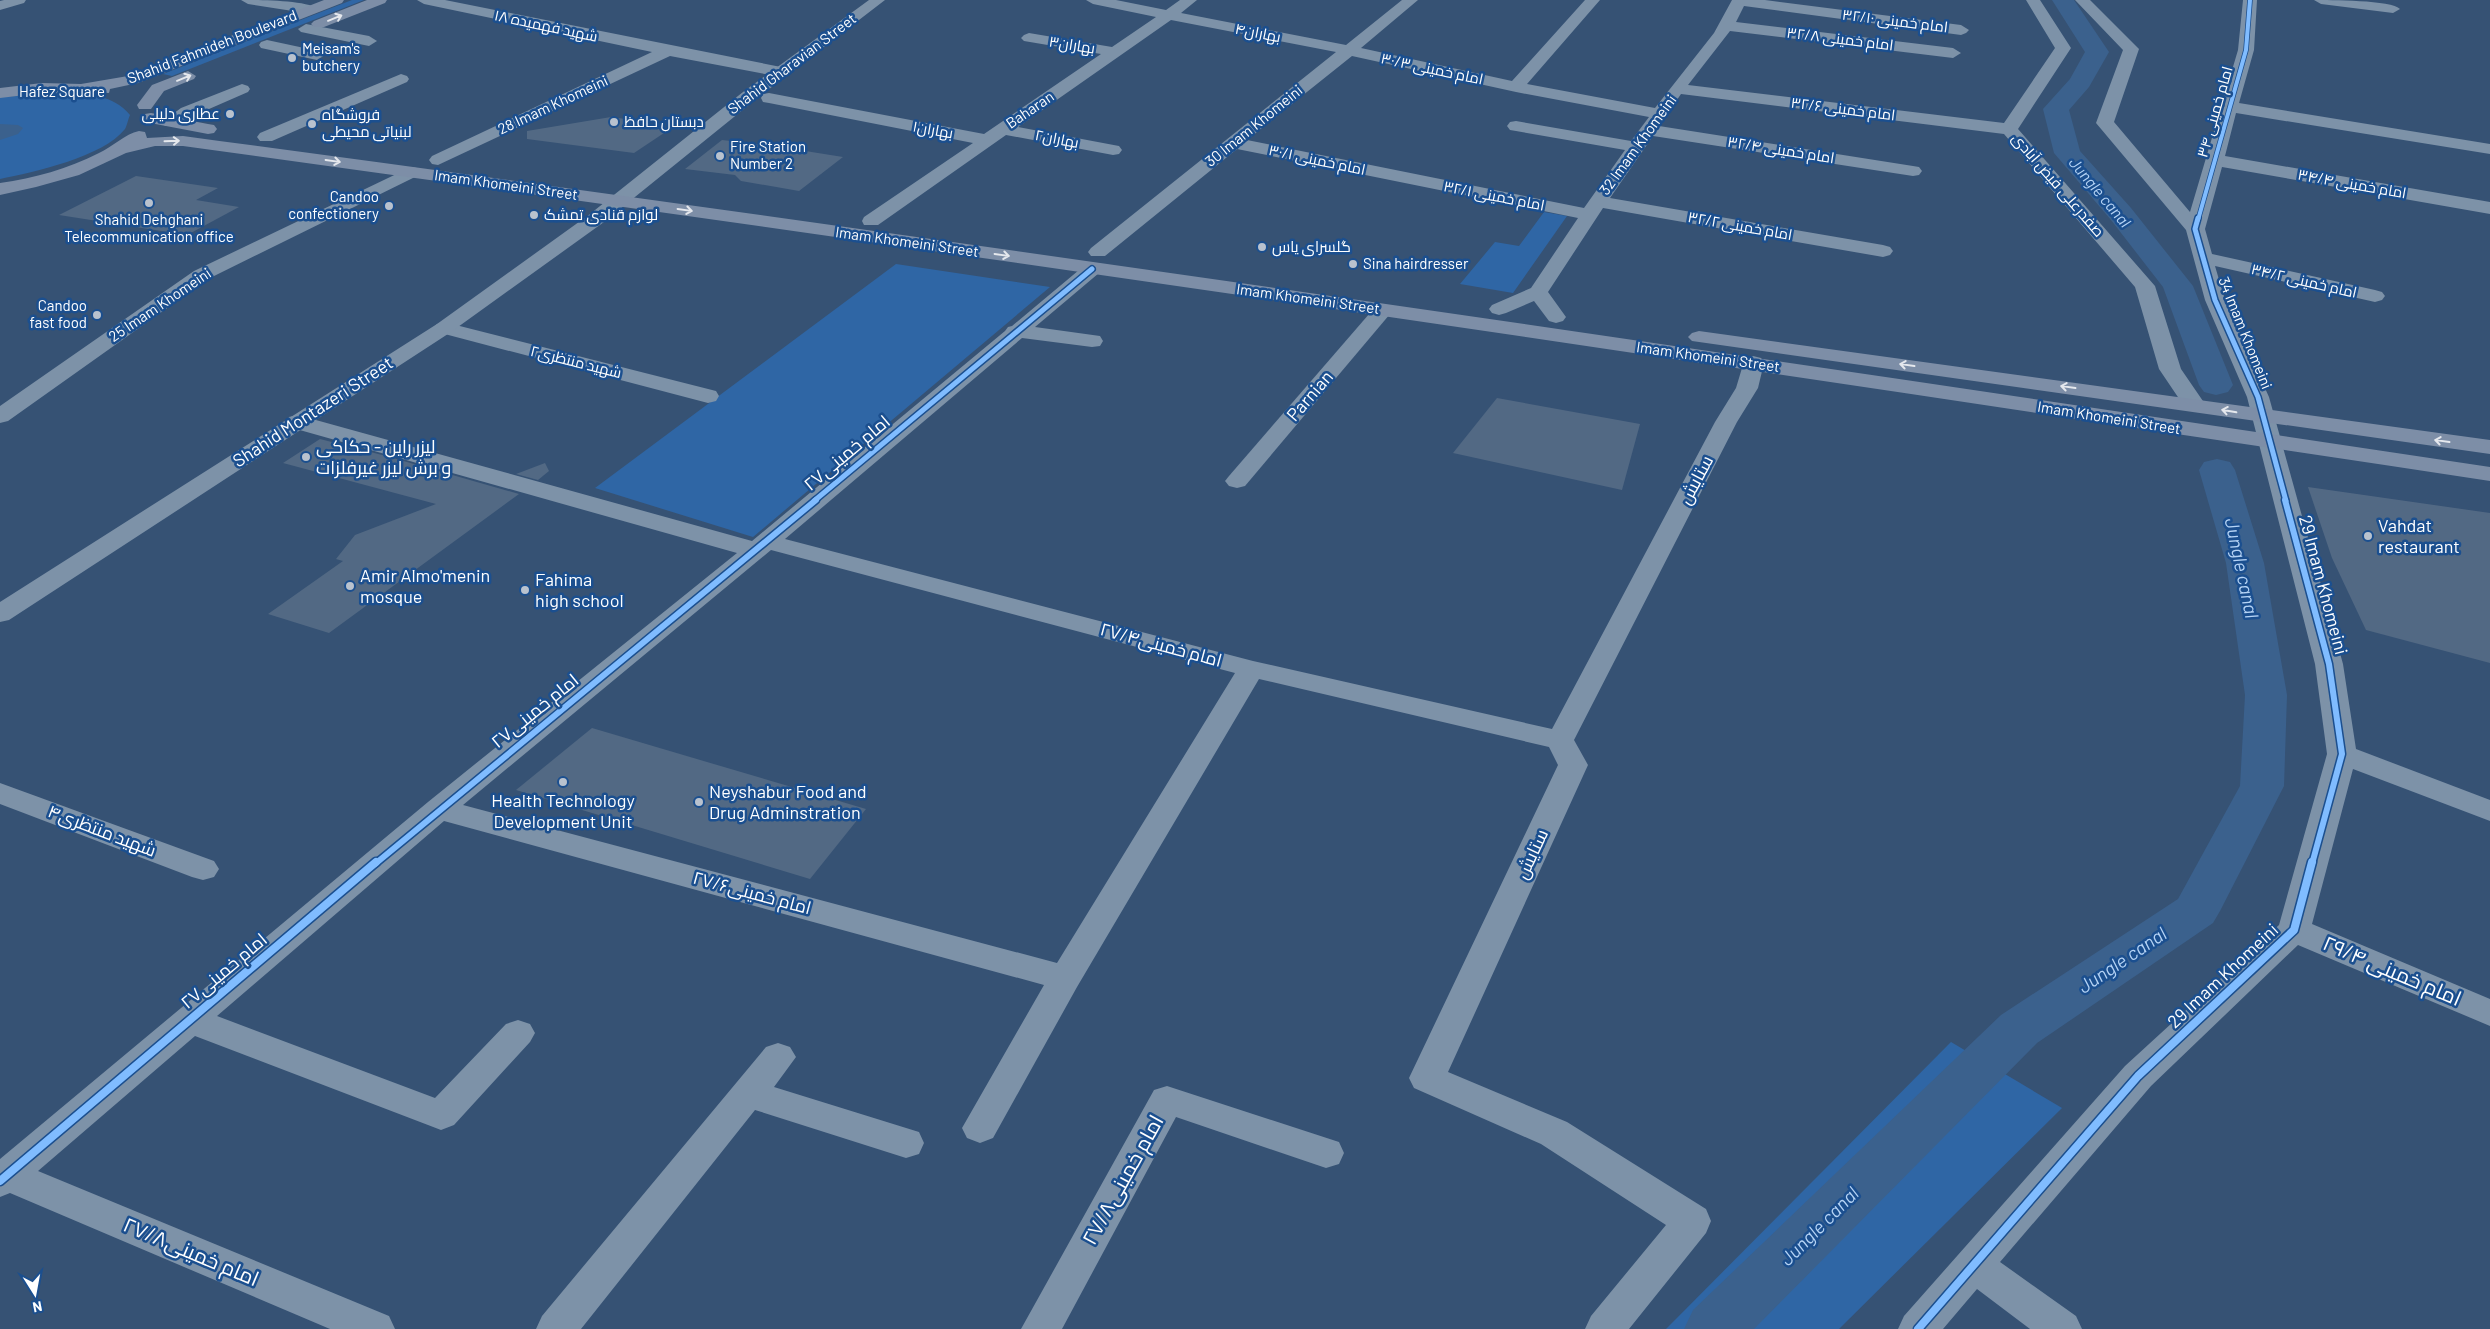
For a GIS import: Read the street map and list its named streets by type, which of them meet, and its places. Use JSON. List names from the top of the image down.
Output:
{
  "streets": {
    "main road": ["Shahid Fahmideh Boulevard", "Hafez Square", "Imam Khomeini Street"],
    "street": [
      "امام خمینی ۳۲/۱۰",
      "شهید فهمیده ۱۸",
      "بهاران۴",
      "امام خمینی ۳۲/۸",
      "بهاران۳",
      "Shahid Gharavian Street",
      "امام خمینی ۳۰/۳",
      "28 Imam Khomeini",
      "امام خمینی ۳۲/۶",
      "Baharan",
      "امام خمینی ۳۴",
      "30 Imam Khomeini",
      "بهاران۱",
      "بهاران۲",
      "32 Imam Khomeini",
      "امام خمینی ۳۲/۴",
      "امام خمینی ۳۰/۱",
      "امام خمینی ۳۴/۴",
      "صفدرعلی فیض آبادی",
      "امام خمینی ۳۲/۱",
      "امام خمینی ۳۲/۲",
      "امام خمینی ۳۴/۲",
      "25 Imam Khomeini",
      "34 Imam Khomeini",
      "شهید منتظری۲",
      "Parnian",
      "Shahid Montazeri Street",
      "امام خمینی۲۷",
      "ستایش",
      "29 Imam Khomeini",
      "امام خمینی۲۷/۴",
      "شهید منتظری۴",
      "امام خمینی۲۷/۶",
      "امام خمینی ۲۹/۴",
      "امام خمینی۲۷/۸"
    ]
  },
  "crossings": [
    ["امام خمینی ۳۲/۱۰", "32 Imam Khomeini"],
    ["شهید فهمیده ۱۸", "Shahid Gharavian Street"],
    ["شهید فهمیده ۱۸", "28 Imam Khomeini"],
    ["بهاران۴", "امام خمینی ۳۰/۳"],
    ["بهاران۴", "Baharan"],
    ["بهاران۴", "30 Imam Khomeini"],
    ["امام خمینی ۳۲/۸", "32 Imam Khomeini"],
    ["بهاران۳", "Baharan"],
    ["Shahid Fahmideh Boulevard", "Hafez Square"],
    ["Shahid Fahmideh Boulevard", "Imam Khomeini Street"],
    ["Shahid Gharavian Street", "Imam Khomeini Street"],
    ["Shahid Gharavian Street", "Shahid Montazeri Street"],
    ["امام خمینی ۳۰/۳", "30 Imam Khomeini"],
    ["امام خمینی ۳۰/۳", "32 Imam Khomeini"],
    ["Hafez Square", "Imam Khomeini Street"],
    ["28 Imam Khomeini", "Imam Khomeini Street"],
    ["امام خمینی ۳۲/۶", "32 Imam Khomeini"],
    ["امام خمینی ۳۲/۶", "صفدرعلی فیض آبادی"],
    ["Baharan", "بهاران۱"],
    ["Baharan", "بهاران۲"],
    ["Baharan", "Imam Khomeini Street"],
    ["امام خمینی ۳۴", "امام خمینی ۳۴/۴"],
    ["امام خمینی ۳۴", "34 Imam Khomeini"],
    ["30 Imam Khomeini", "امام خمینی ۳۰/۱"],
    ["30 Imam Khomeini", "Imam Khomeini Street"],
    ["30 Imam Khomeini", "امام خمینی۲۷"],
    ["32 Imam Khomeini", "امام خمینی ۳۲/۴"],
    ["32 Imam Khomeini", "امام خمینی ۳۲/۱"],
    ["32 Imam Khomeini", "امام خمینی ۳۲/۲"],
    ["امام خمینی ۳۰/۱", "امام خمینی ۳۲/۱"],
    ["Imam Khomeini Street", "صفدرعلی فیض آبادی"],
    ["Imam Khomeini Street", "25 Imam Khomeini"],
    ["Imam Khomeini Street", "34 Imam Khomeini"],
    ["Imam Khomeini Street", "Parnian"],
    ["Imam Khomeini Street", "Shahid Montazeri Street"],
    ["Imam Khomeini Street", "امام خمینی۲۷"],
    ["Imam Khomeini Street", "ستایش"],
    ["Imam Khomeini Street", "29 Imam Khomeini"],
    ["امام خمینی ۳۲/۱", "امام خمینی ۳۲/۲"],
    ["امام خمینی ۳۴/۲", "34 Imam Khomeini"],
    ["34 Imam Khomeini", "29 Imam Khomeini"],
    ["شهید منتظری۲", "Shahid Montazeri Street"],
    ["Shahid Montazeri Street", "امام خمینی۲۷/۴"],
    ["امام خمینی۲۷", "امام خمینی۲۷/۴"],
    ["امام خمینی۲۷", "امام خمینی۲۷/۶"],
    ["امام خمینی۲۷", "امام خمینی۲۷/۸"],
    ["ستایش", "امام خمینی۲۷/۴"],
    ["29 Imam Khomeini", "امام خمینی ۲۹/۴"]
  ],
  "water": ["Jungle canal"],
  "places": [
    "Meisam's butchery",
    "عطاری دلیلی",
    "دبستان حافظ",
    "فروشگاه لبنیاتی محیطی",
    "Fire Station Number 2",
    "Shahid Dehghani Telecommunication office",
    "Candoo confectionery",
    "لوازم قنادی تمشک",
    "گلسرای یاس",
    "Sina hairdresser",
    "Candoo fast food",
    "لیزر راین - حکاکی و برش لیزر غیرفلزات",
    "Vahdat restaurant",
    "Amir Almo'menin mosque",
    "Fahima high school",
    "Health Technology Development Unit",
    "Neyshabur Food and Drug Adminstration"
  ],
  "north": "bottom"
}
